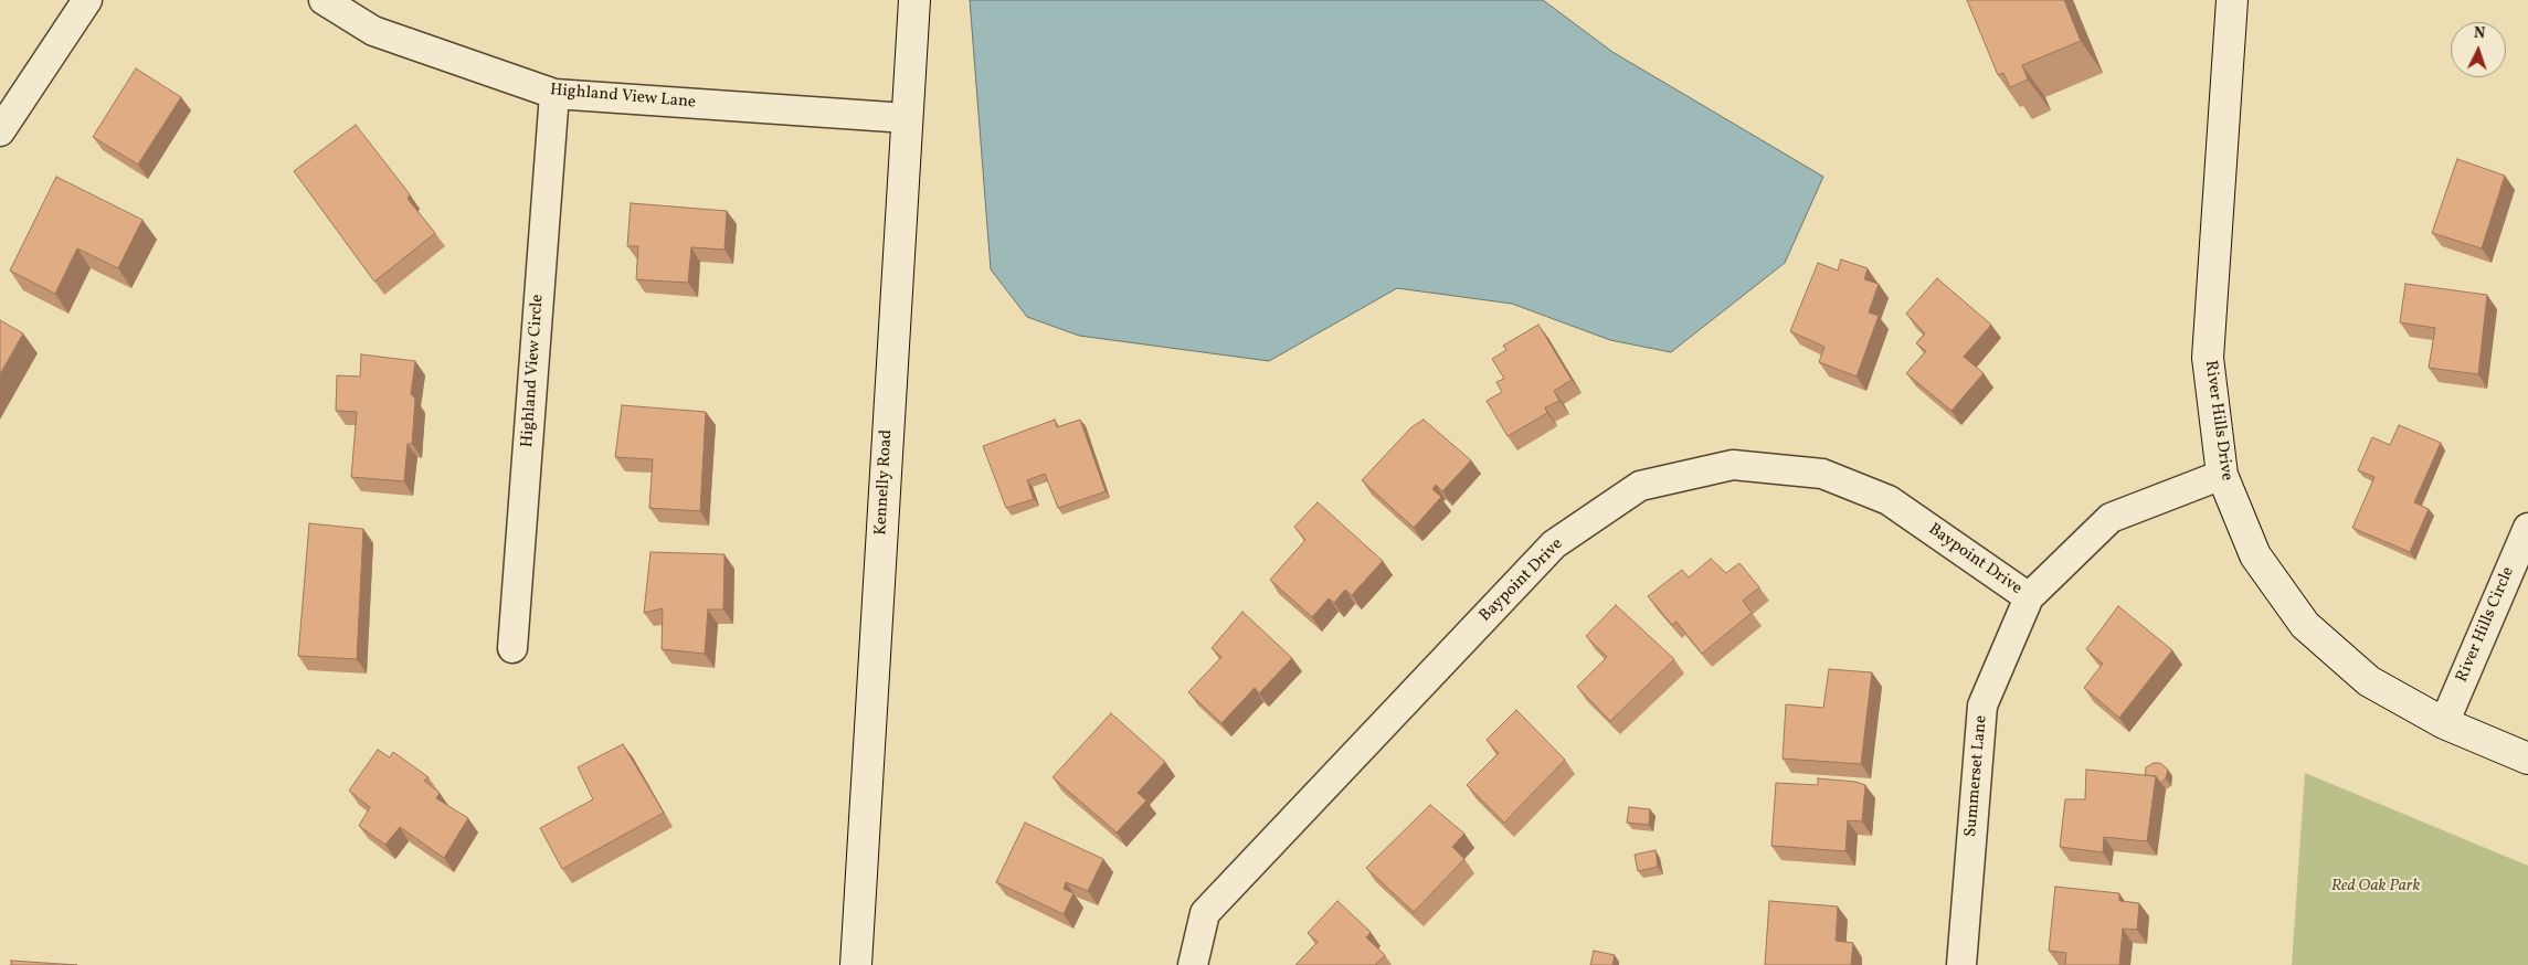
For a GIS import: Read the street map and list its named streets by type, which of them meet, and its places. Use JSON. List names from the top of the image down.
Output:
{
  "streets": {
    "street": [
      "Highland View Lane",
      "Highland View Circle",
      "River Hills Drive",
      "Kennelly Road",
      "Baypoint Drive",
      "River Hills Circle",
      "Summerset Lane"
    ]
  },
  "crossings": [
    ["Highland View Lane", "Highland View Circle"],
    ["Highland View Lane", "Kennelly Road"],
    ["River Hills Drive", "River Hills Circle"],
    ["River Hills Drive", "Summerset Lane"],
    ["Baypoint Drive", "Summerset Lane"]
  ],
  "parks": ["Red Oak Park"],
  "north": "top"
}
